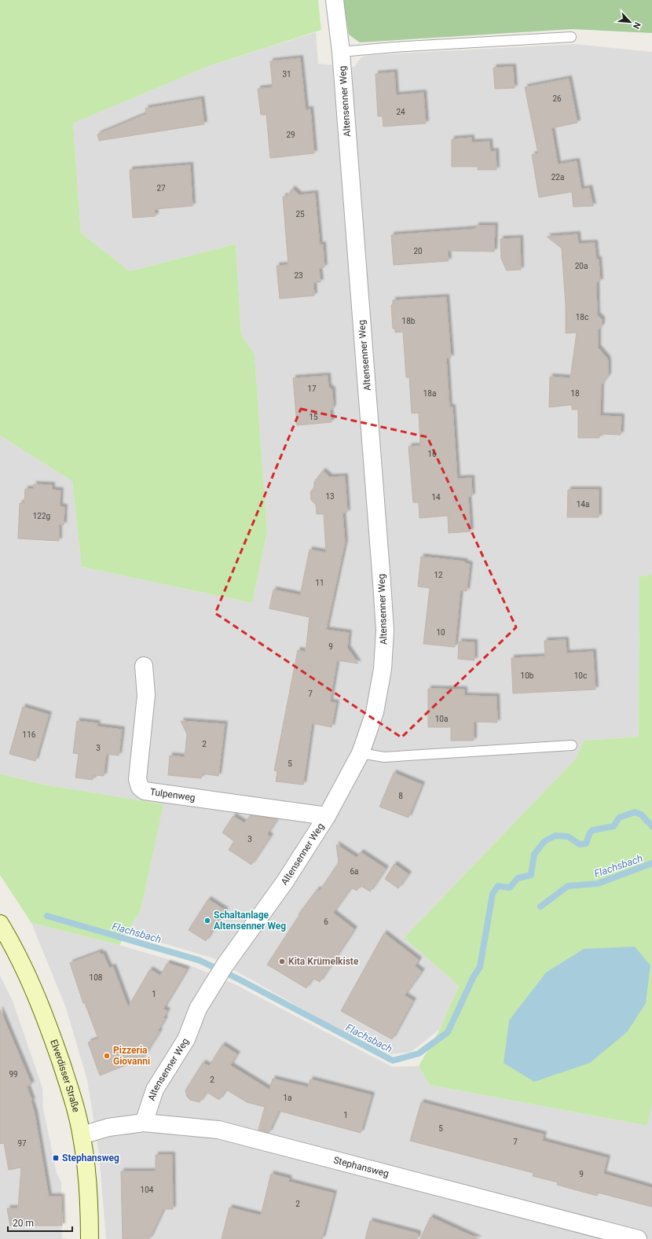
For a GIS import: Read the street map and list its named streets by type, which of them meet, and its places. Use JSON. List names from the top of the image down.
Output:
{
  "streets": {
    "main road": ["Elverdisser Straße"],
    "street": ["Altensenner Weg", "Tulpenweg", "Stephansweg"]
  },
  "crossings": [
    ["Altensenner Weg", "Tulpenweg"],
    ["Altensenner Weg", "Stephansweg"],
    ["Elverdisser Straße", "Stephansweg"]
  ],
  "water": ["Flachsbach"],
  "places": {
    "other": ["Schaltanlage Altensenner Weg", "Kita Krümelkiste", "Pizzeria Giovanni"],
    "transit": ["Stephansweg"]
  },
  "house_numbers": [
    "31",
    "26",
    "24",
    "29",
    "22a",
    "27",
    "25",
    "20",
    "20a",
    "23",
    "18c",
    "18b",
    "17",
    "18a",
    "18",
    "15",
    "16",
    "13",
    "14",
    "14a",
    "122g",
    "12",
    "11",
    "10",
    "9",
    "10b",
    "10c",
    "7",
    "10a",
    "116",
    "2",
    "3",
    "5",
    "8",
    "3",
    "6a",
    "6",
    "108",
    "1",
    "99",
    "2",
    "1a",
    "1",
    "5",
    "7",
    "97",
    "9",
    "104",
    "2"
  ],
  "scale_bar": "20 m",
  "north": "bottom right"
}
